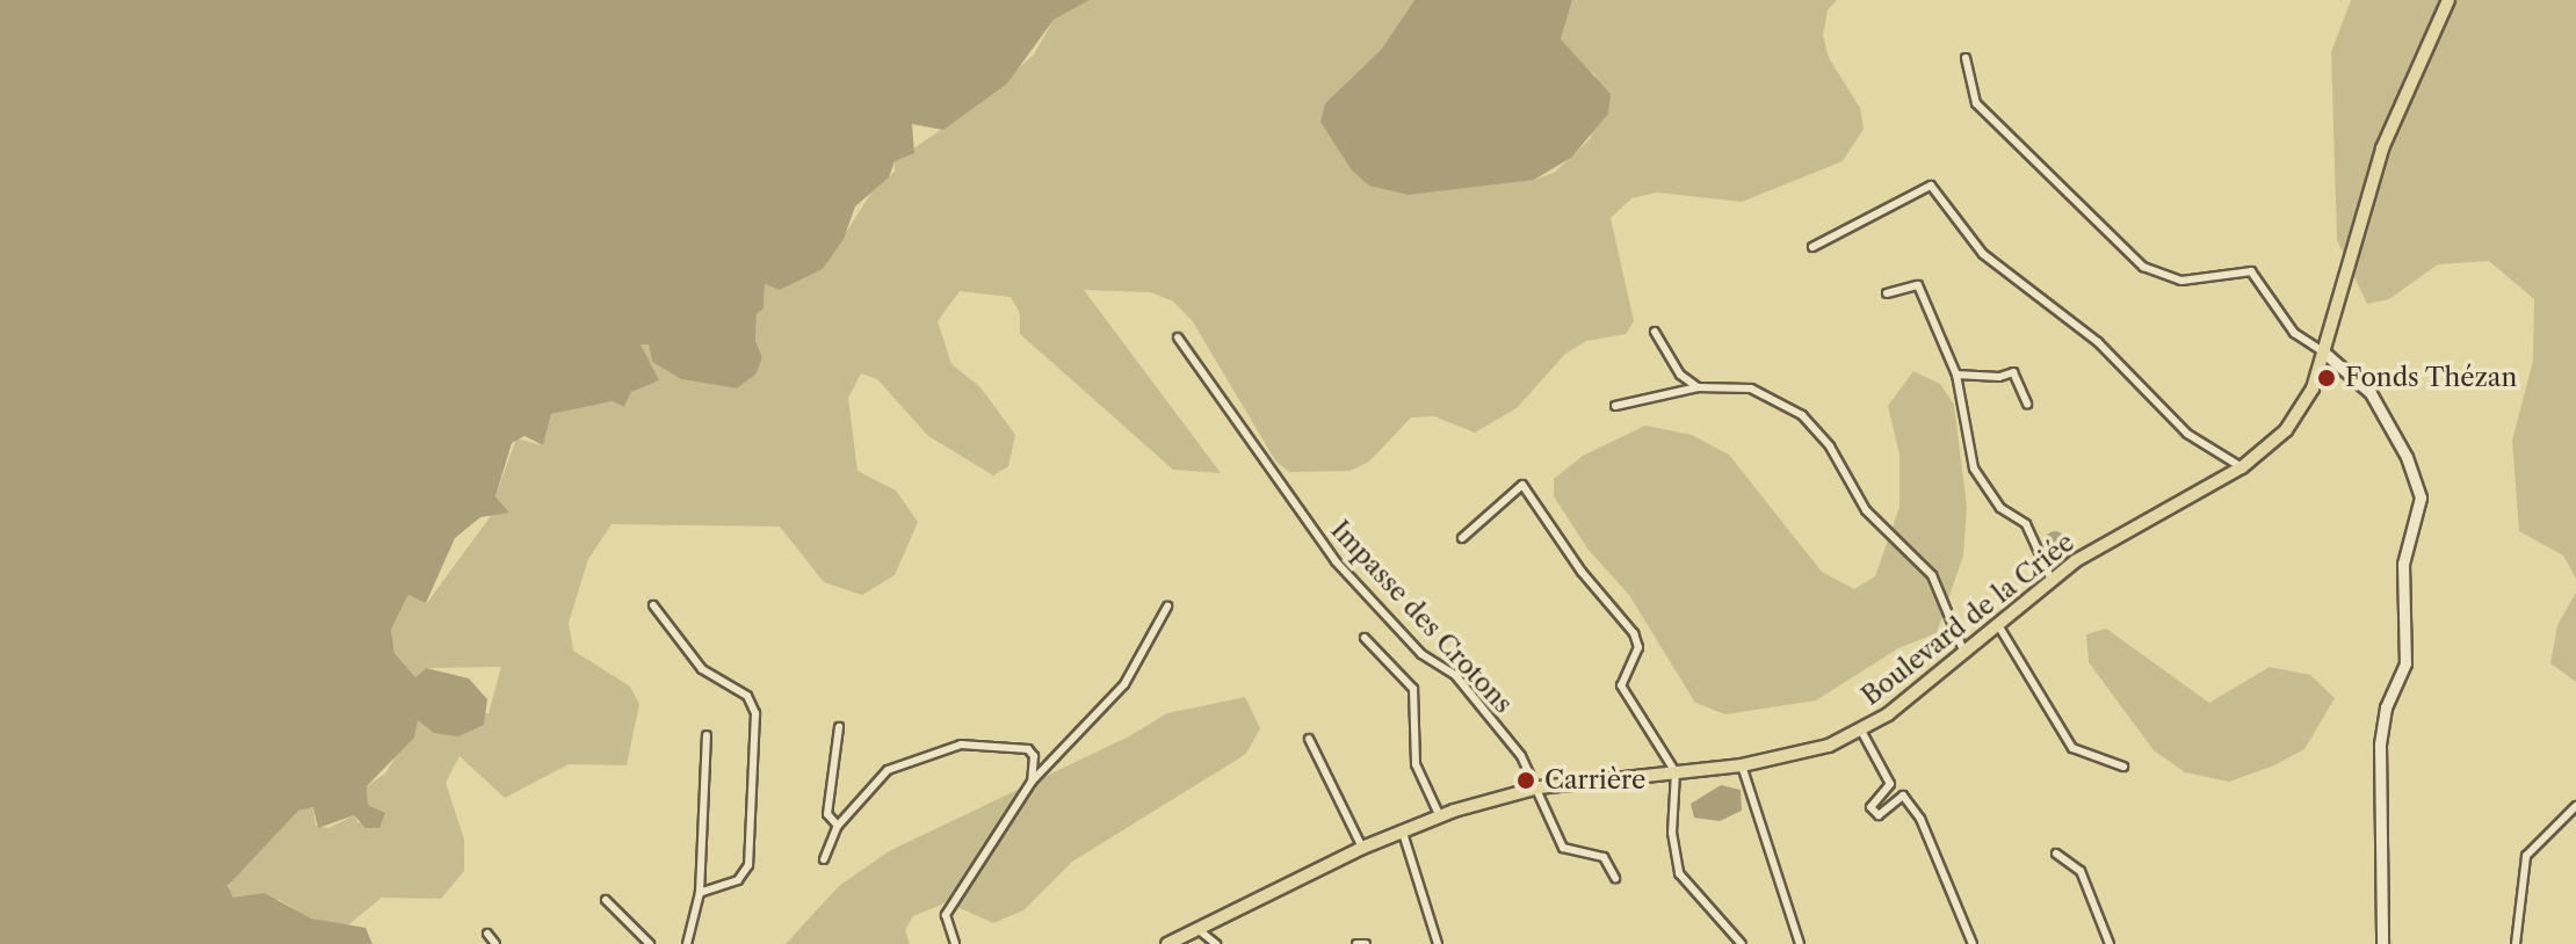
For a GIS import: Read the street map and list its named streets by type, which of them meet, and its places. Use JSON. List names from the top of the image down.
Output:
{
  "streets": {
    "main road": ["Boulevard de la Criée"],
    "street": ["Impasse des Crotons"]
  },
  "crossings": [
    ["Impasse des Crotons", "Boulevard de la Criée"]
  ],
  "places": ["Fonds Thézan", "Carrière"]
}
